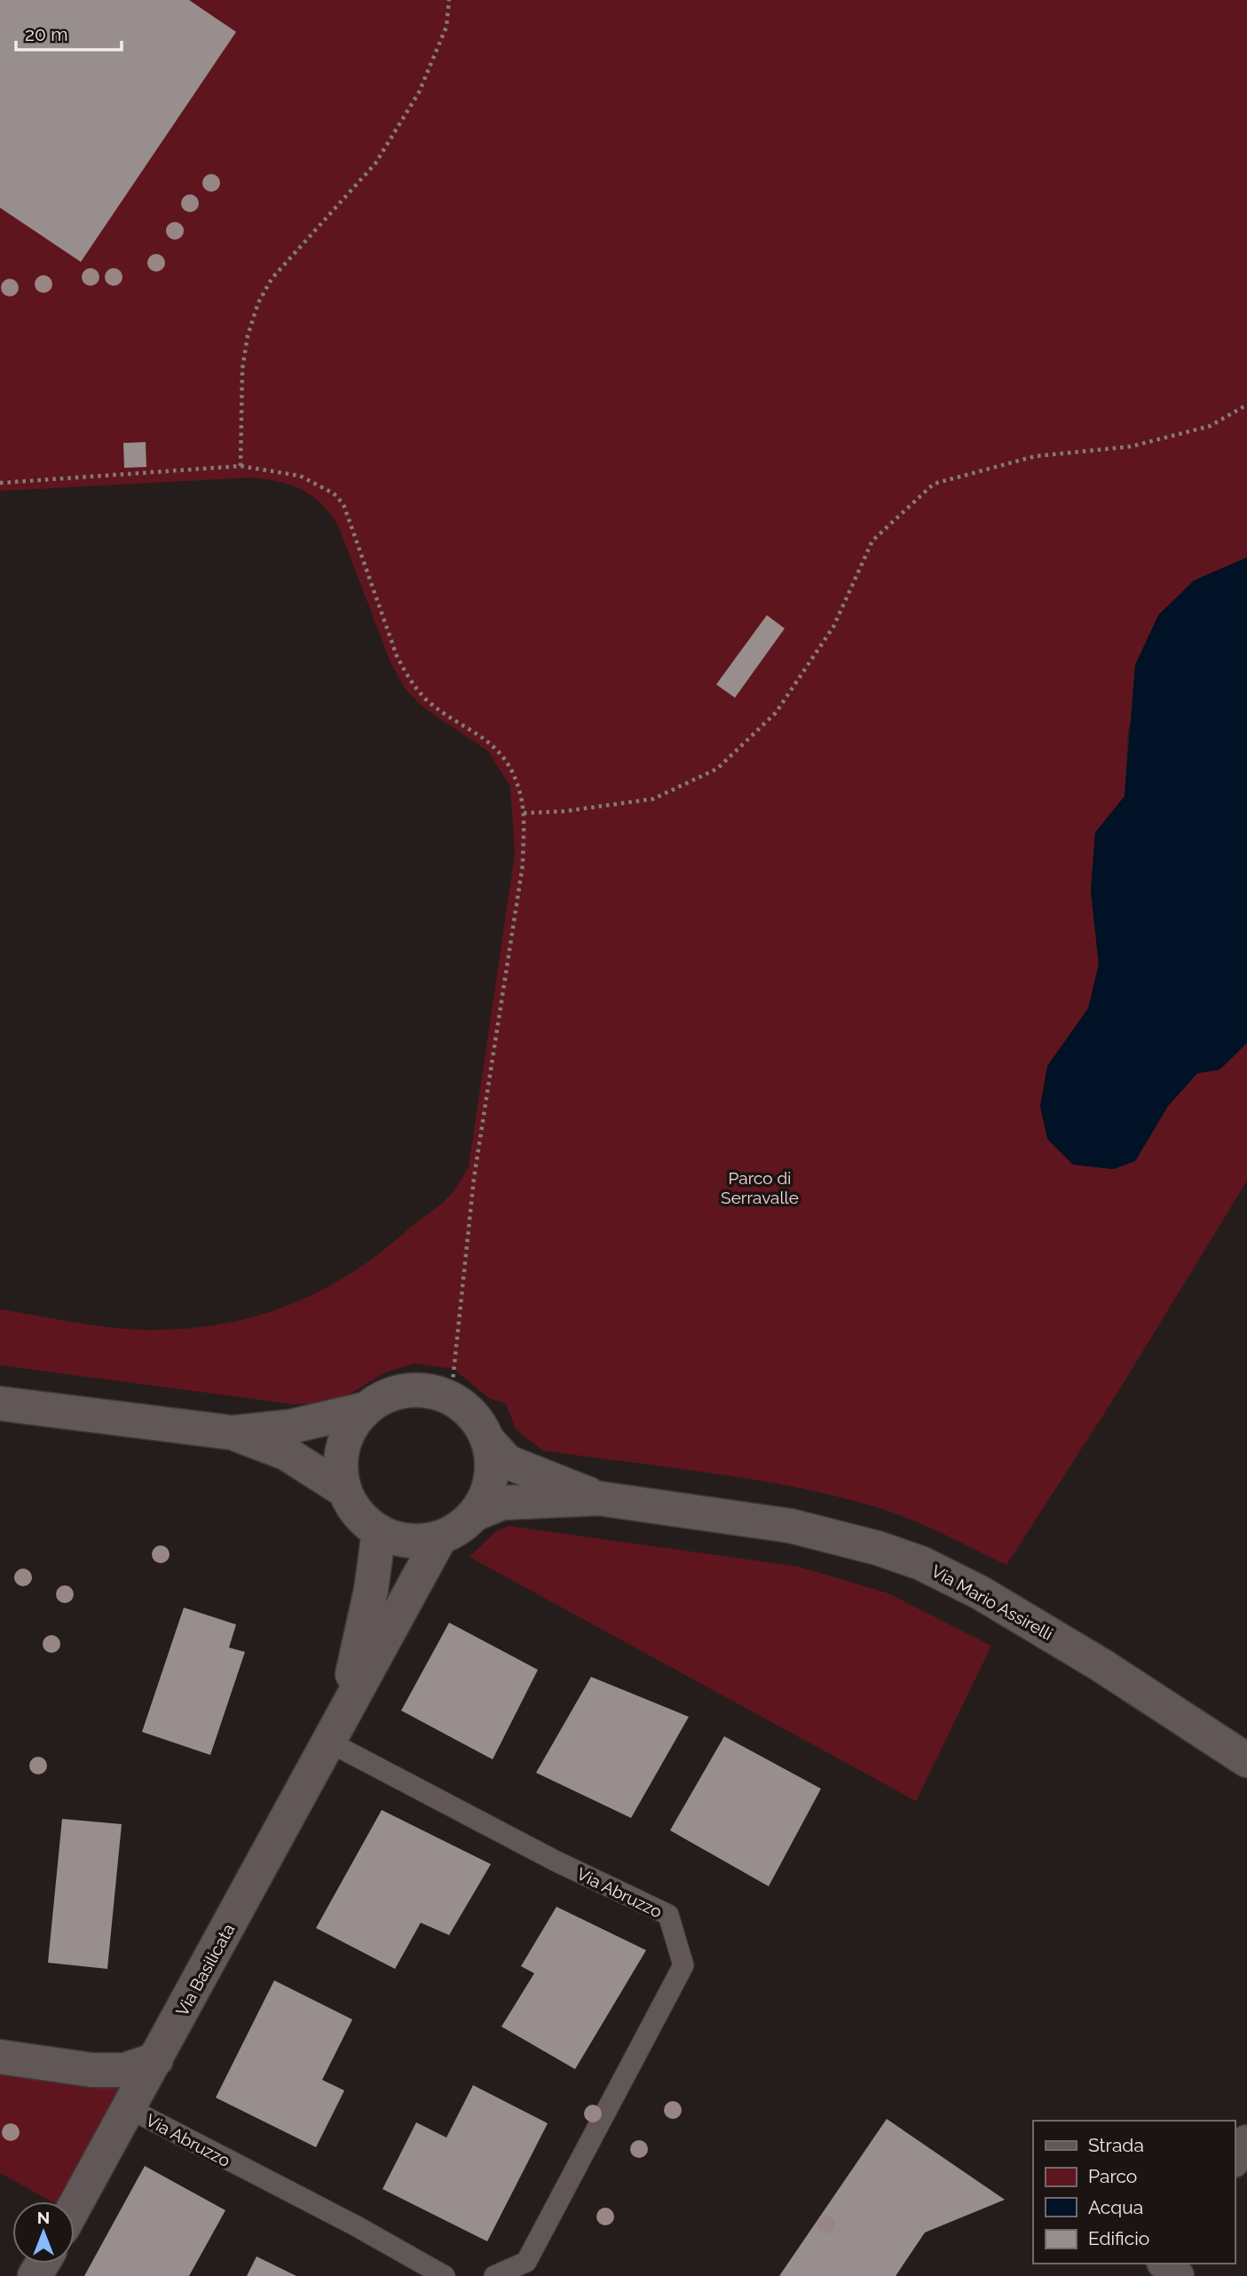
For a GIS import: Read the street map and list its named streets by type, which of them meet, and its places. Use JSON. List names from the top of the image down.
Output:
{
  "streets": {
    "street": ["Via Mario Assirelli", "Via Basilicata"],
    "lane": ["Via Abruzzo"]
  },
  "crossings": [
    ["Via Abruzzo", "Via Basilicata"]
  ],
  "parks": ["Parco di Serravalle"],
  "legend": [
    "Strada",
    "Parco",
    "Acqua",
    "Edificio"
  ],
  "scale_bar": "20 m",
  "north": "top"
}
